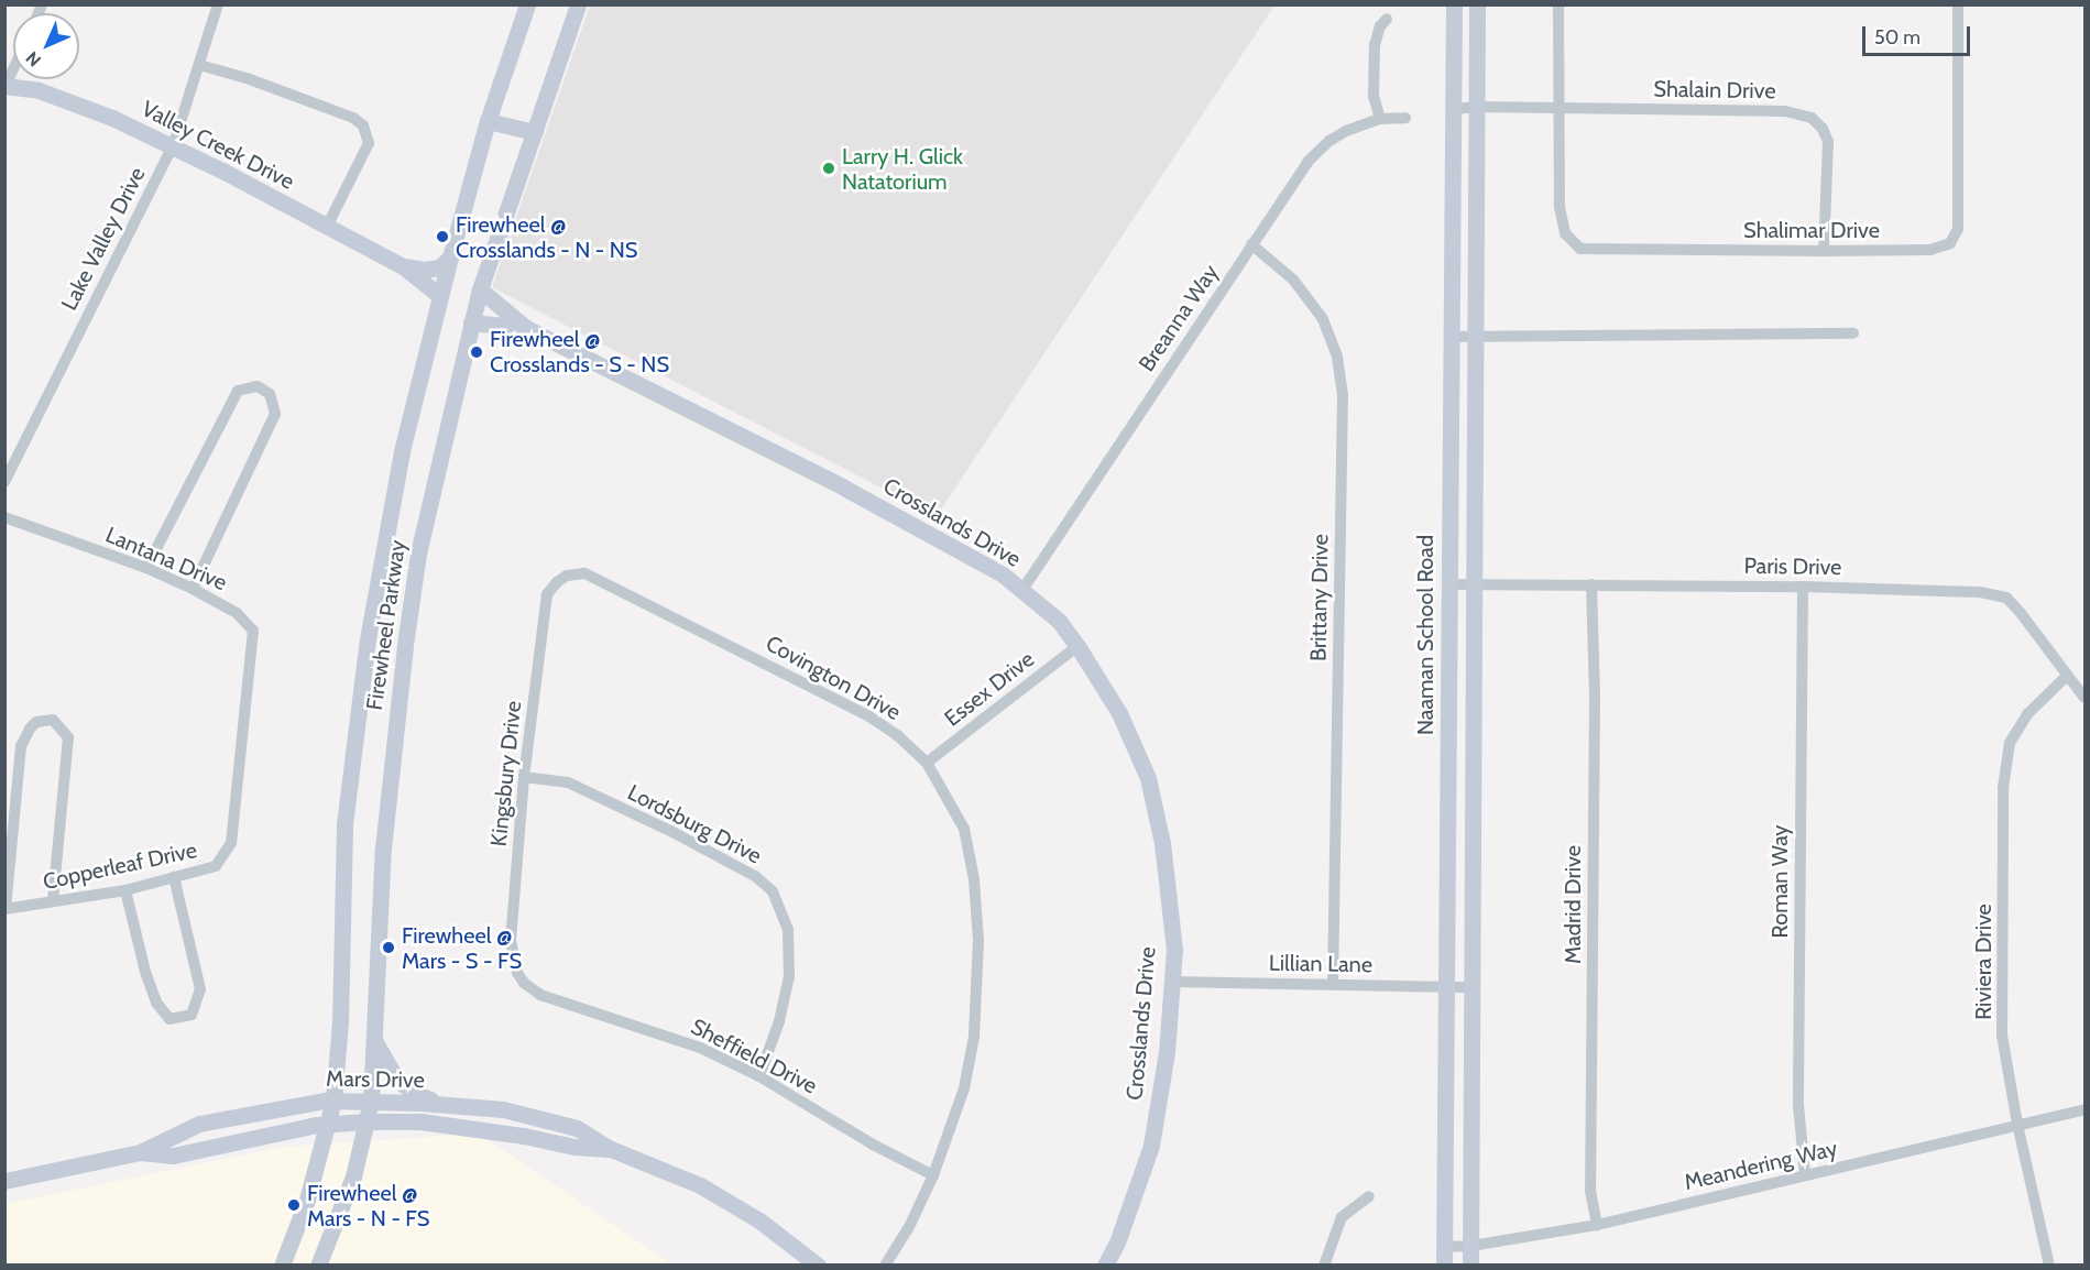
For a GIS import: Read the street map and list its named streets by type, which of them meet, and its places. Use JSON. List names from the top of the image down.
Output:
{
  "streets": {
    "main road": [
      "Valley Creek Drive",
      "Crosslands Drive",
      "Firewheel Parkway",
      "Naaman School Road",
      "Mars Drive"
    ],
    "street": [
      "Shalain Drive",
      "Shalimar Drive",
      "Lake Valley Drive",
      "Breanna Way",
      "Lantana Drive",
      "Paris Drive",
      "Brittany Drive",
      "Covington Drive",
      "Essex Drive",
      "Kingsbury Drive",
      "Lordsburg Drive",
      "Copperleaf Drive",
      "Roman Way",
      "Madrid Drive",
      "Riviera Drive",
      "Lillian Lane",
      "Sheffield Drive",
      "Meandering Way"
    ]
  },
  "crossings": [
    ["Shalain Drive", "Shalimar Drive"],
    ["Valley Creek Drive", "Lake Valley Drive"],
    ["Valley Creek Drive", "Firewheel Parkway"],
    ["Breanna Way", "Crosslands Drive"],
    ["Breanna Way", "Brittany Drive"],
    ["Crosslands Drive", "Firewheel Parkway"],
    ["Crosslands Drive", "Essex Drive"],
    ["Crosslands Drive", "Lillian Lane"],
    ["Lantana Drive", "Copperleaf Drive"],
    ["Paris Drive", "Naaman School Road"],
    ["Paris Drive", "Roman Way"],
    ["Paris Drive", "Madrid Drive"],
    ["Paris Drive", "Riviera Drive"],
    ["Brittany Drive", "Lillian Lane"],
    ["Firewheel Parkway", "Mars Drive"],
    ["Naaman School Road", "Lillian Lane"],
    ["Naaman School Road", "Meandering Way"],
    ["Covington Drive", "Essex Drive"],
    ["Covington Drive", "Kingsbury Drive"],
    ["Covington Drive", "Sheffield Drive"],
    ["Kingsbury Drive", "Lordsburg Drive"],
    ["Kingsbury Drive", "Sheffield Drive"],
    ["Lordsburg Drive", "Sheffield Drive"],
    ["Roman Way", "Meandering Way"],
    ["Madrid Drive", "Meandering Way"],
    ["Riviera Drive", "Meandering Way"]
  ],
  "places": [
    "Larry H. Glick Natatorium",
    "Firewheel @ Crosslands - N - NS",
    "Firewheel @ Crosslands - S - NS",
    "Firewheel @ Mars - S - FS",
    "Firewheel @ Mars - N - FS"
  ],
  "scale_bar": "50 m",
  "north": "bottom left"
}
